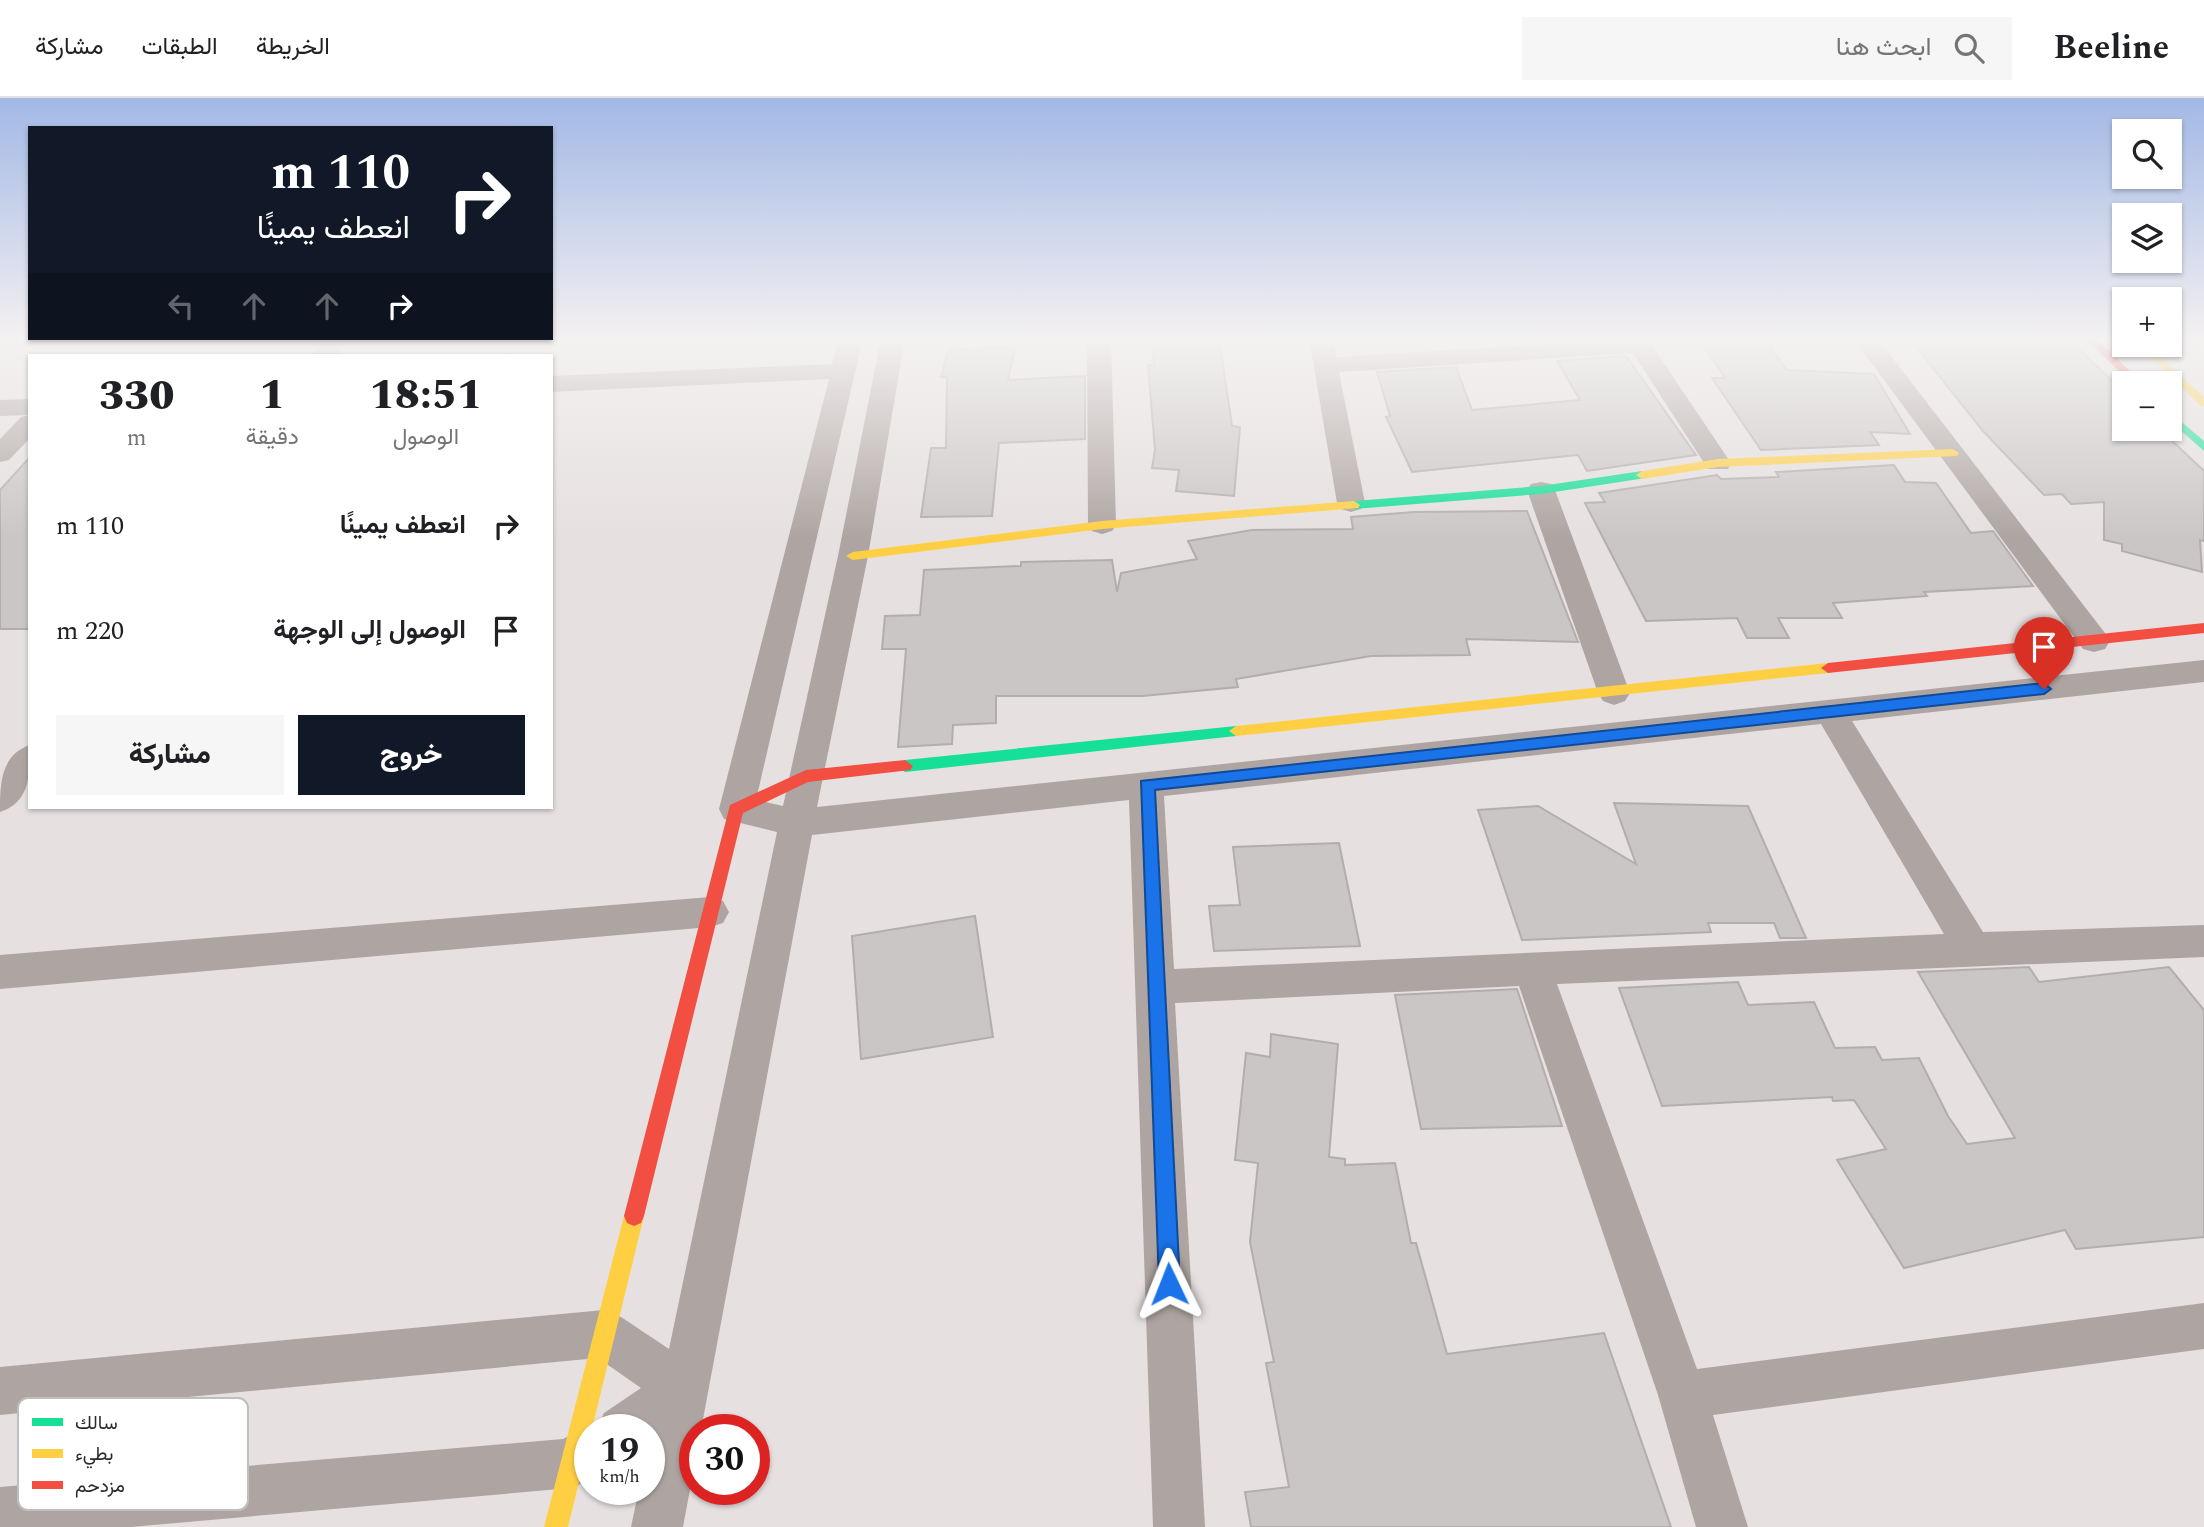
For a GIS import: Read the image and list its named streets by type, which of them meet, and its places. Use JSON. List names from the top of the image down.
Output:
{
  "legend": ["سالك", "بطيء", "مزدحم"],
  "page": {
    "header": "Beeline",
    "search": "ابحث هنا",
    "nav": ["الخريطة", "الطبقات", "مشاركة"],
    "map_buttons": ["+", "−"],
    "turn": ["110 m", "انعطف يمينًا"],
    "eta": [
      "18:51",
      "الوصول",
      "1",
      "دقيقة",
      "330",
      "m"
    ],
    "list": [
      {
        "name": "انعطف يمينًا",
        "value": "110 m"
      },
      {
        "name": "الوصول إلى الوجهة",
        "value": "220 m"
      }
    ],
    "buttons": ["خروج", "مشاركة"],
    "speed": "19 km/h",
    "limit": "30"
  }
}
